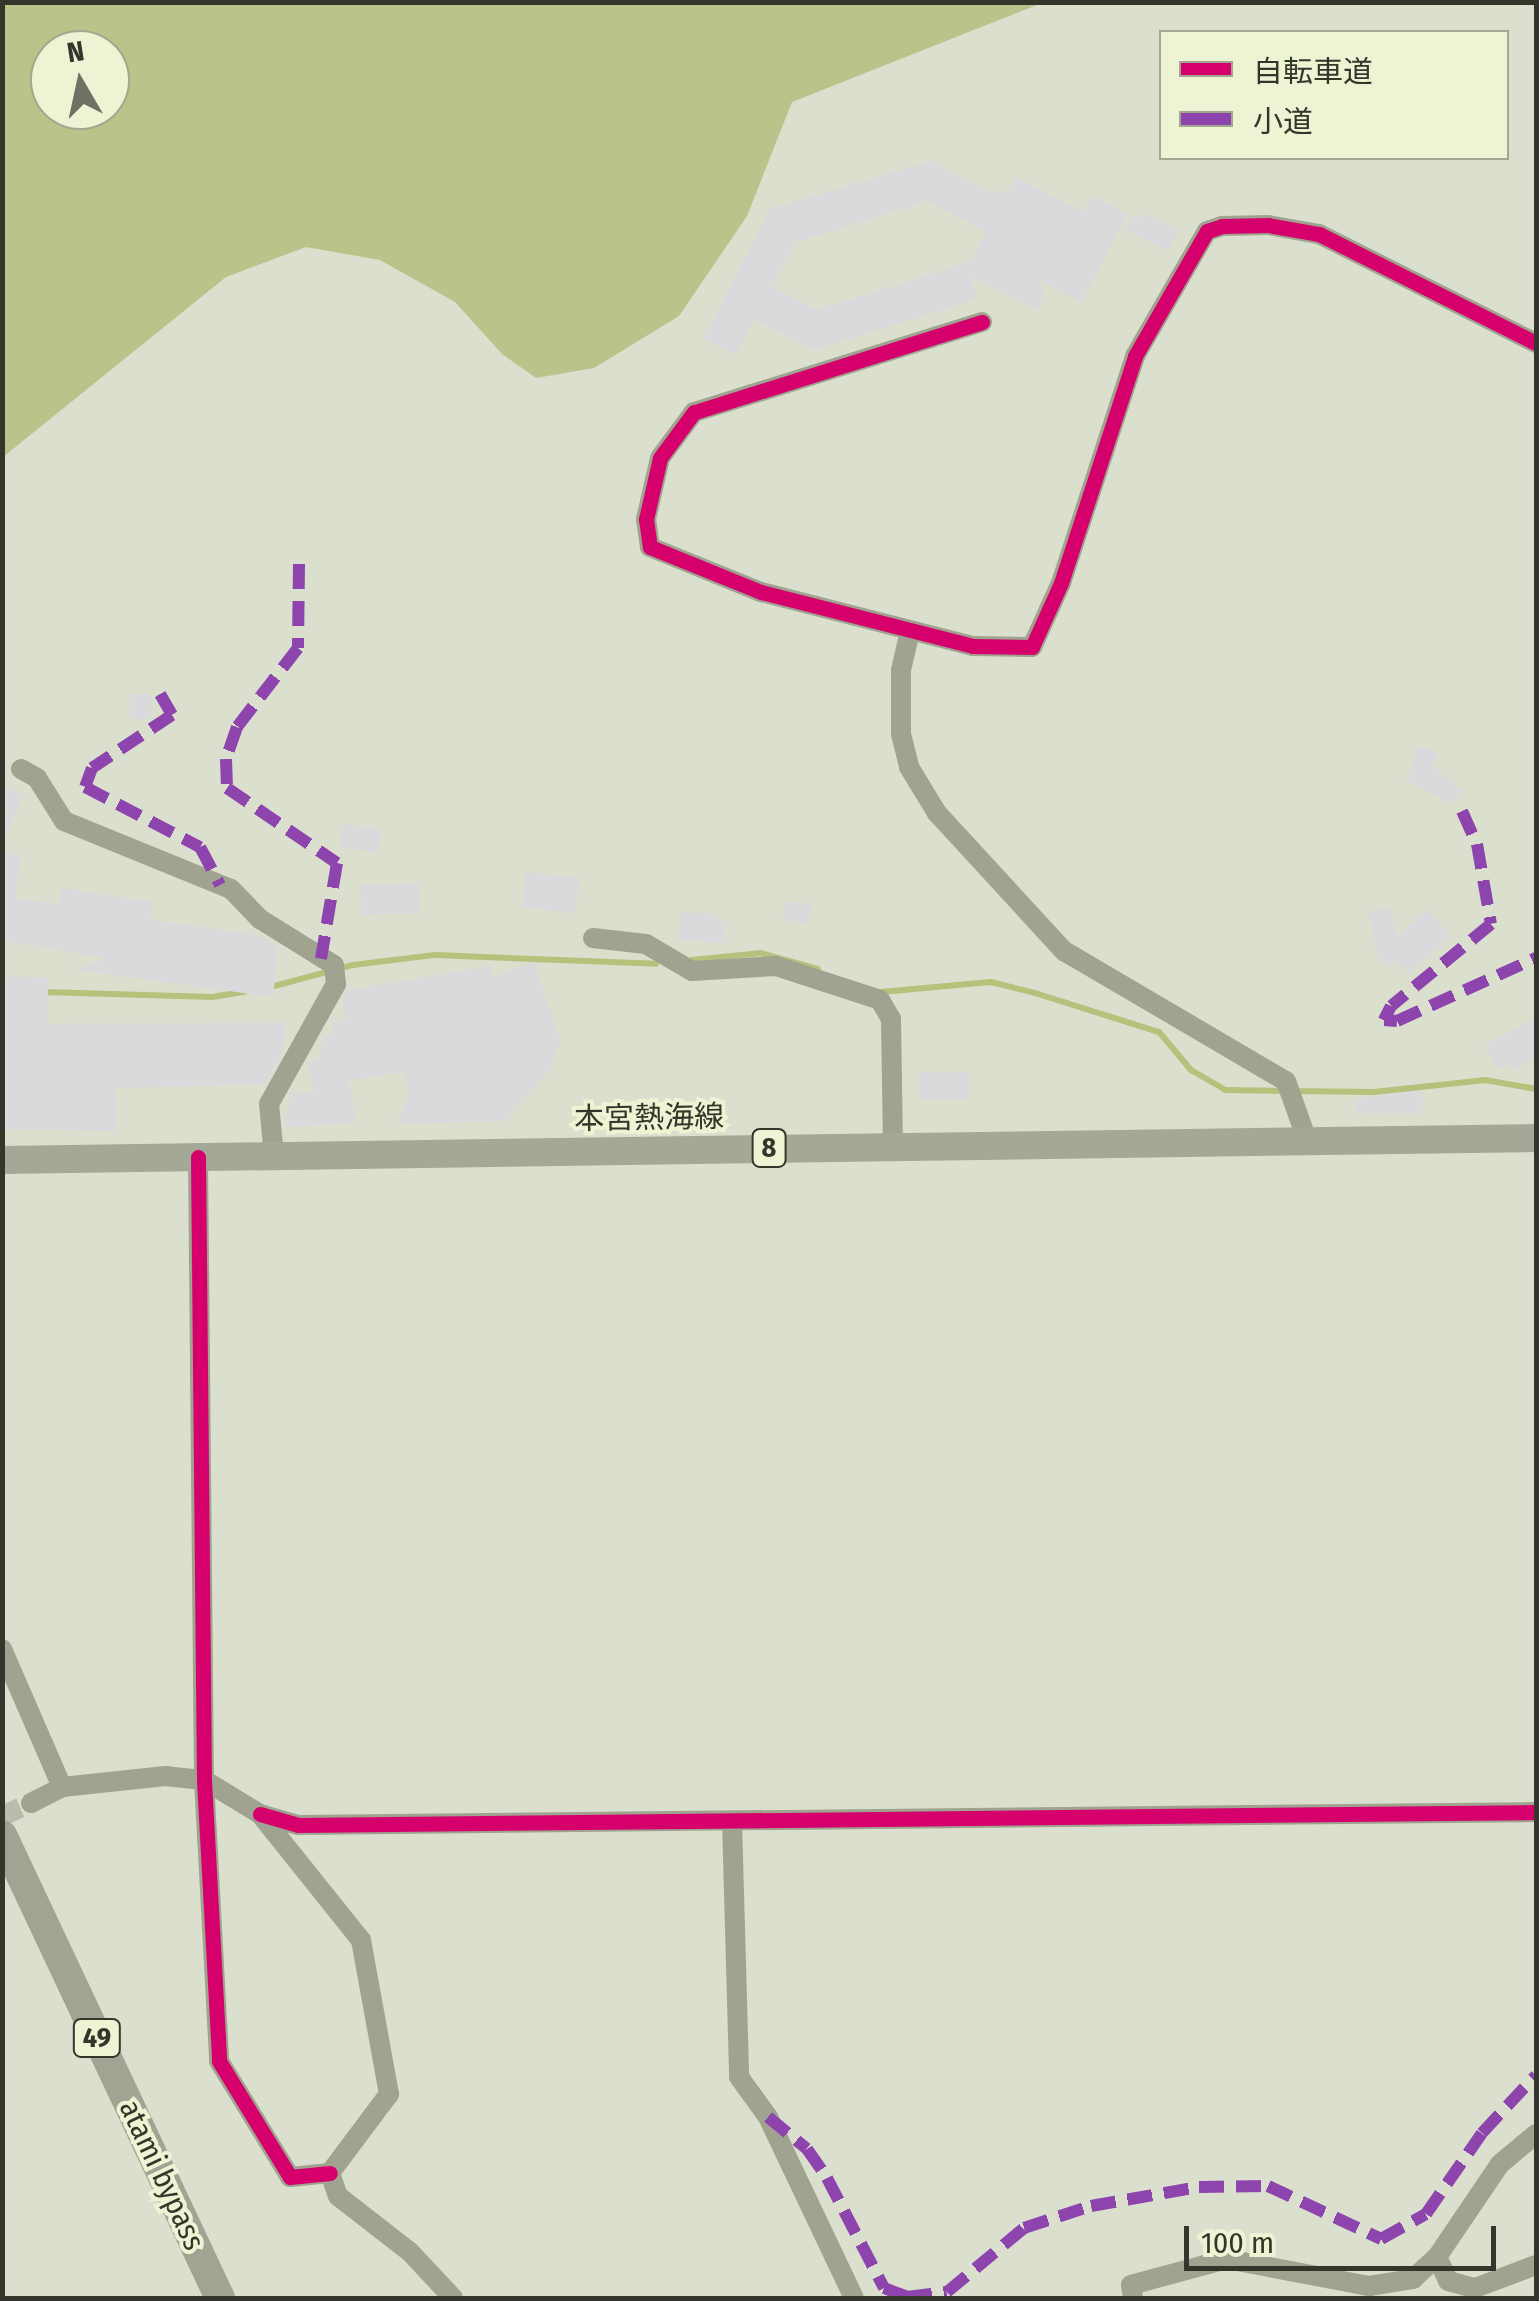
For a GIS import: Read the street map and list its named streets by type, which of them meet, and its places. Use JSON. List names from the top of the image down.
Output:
{
  "streets": {
    "highway": ["49", "atami bypass"],
    "main road": ["本宮熱海線", "8"]
  },
  "legend": ["自転車道", "小道"],
  "scale_bar": "100 m",
  "north": "top"
}
